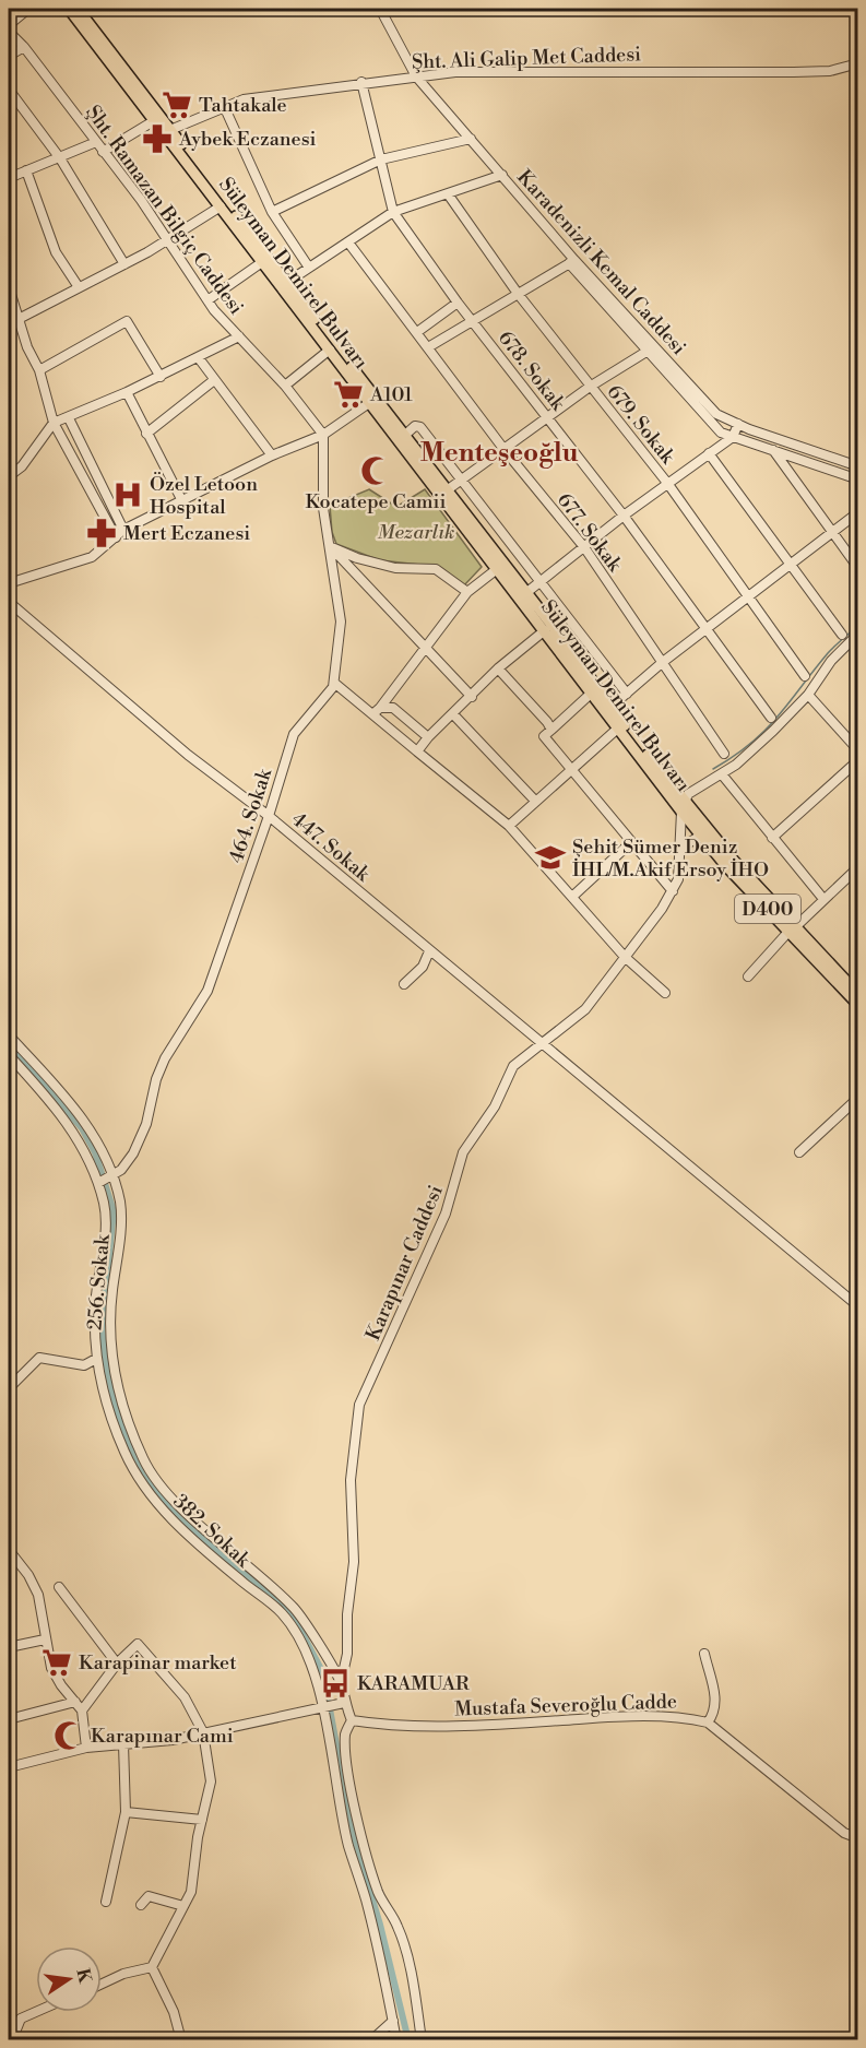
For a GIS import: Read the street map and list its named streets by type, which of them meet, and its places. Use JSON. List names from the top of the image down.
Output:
{
  "streets": {
    "main road": ["Süleyman Demirel Bulvarı", "D400"],
    "street": [
      "Şht. Ali Galip Met Caddesi",
      "Şht. Ramazan Bilgiç Caddesi",
      "Karadenizli Kemal Caddesi",
      "678. Sokak",
      "679. Sokak",
      "677. Sokak",
      "464. Sokak",
      "447. Sokak",
      "Karapınar Caddesi",
      "256. Sokak",
      "382. Sokak",
      "Mustafa Severoğlu Cadde"
    ]
  },
  "crossings": [
    ["Şht. Ali Galip Met Caddesi", "Karadenizli Kemal Caddesi"],
    ["Şht. Ali Galip Met Caddesi", "Süleyman Demirel Bulvarı"],
    ["Şht. Ali Galip Met Caddesi", "678. Sokak"],
    ["Süleyman Demirel Bulvarı", "D400"],
    ["Süleyman Demirel Bulvarı", "Karapınar Caddesi"],
    ["464. Sokak", "447. Sokak"],
    ["464. Sokak", "256. Sokak"],
    ["464. Sokak", "382. Sokak"],
    ["447. Sokak", "Karapınar Caddesi"],
    ["D400", "Karapınar Caddesi"],
    ["Karapınar Caddesi", "256. Sokak"],
    ["256. Sokak", "Mustafa Severoğlu Cadde"]
  ],
  "districts": ["Menteşeoğlu"],
  "parks": ["Mezarlık"],
  "places": {
    "supermarket": ["Tahtakale", "A101", "Karapinar market"],
    "pharmacy": ["Aybek Eczanesi", "Mert Eczanesi"],
    "mosque": ["Kocatepe Camii", "Karapınar Cami"],
    "hospital": ["Özel Letoon Hospital"],
    "school or university": ["Şehit Sümer Deniz İHL/M.Akif Ersoy İHO"],
    "bus stop": ["KARAMUAR"]
  },
  "north": "right"
}
